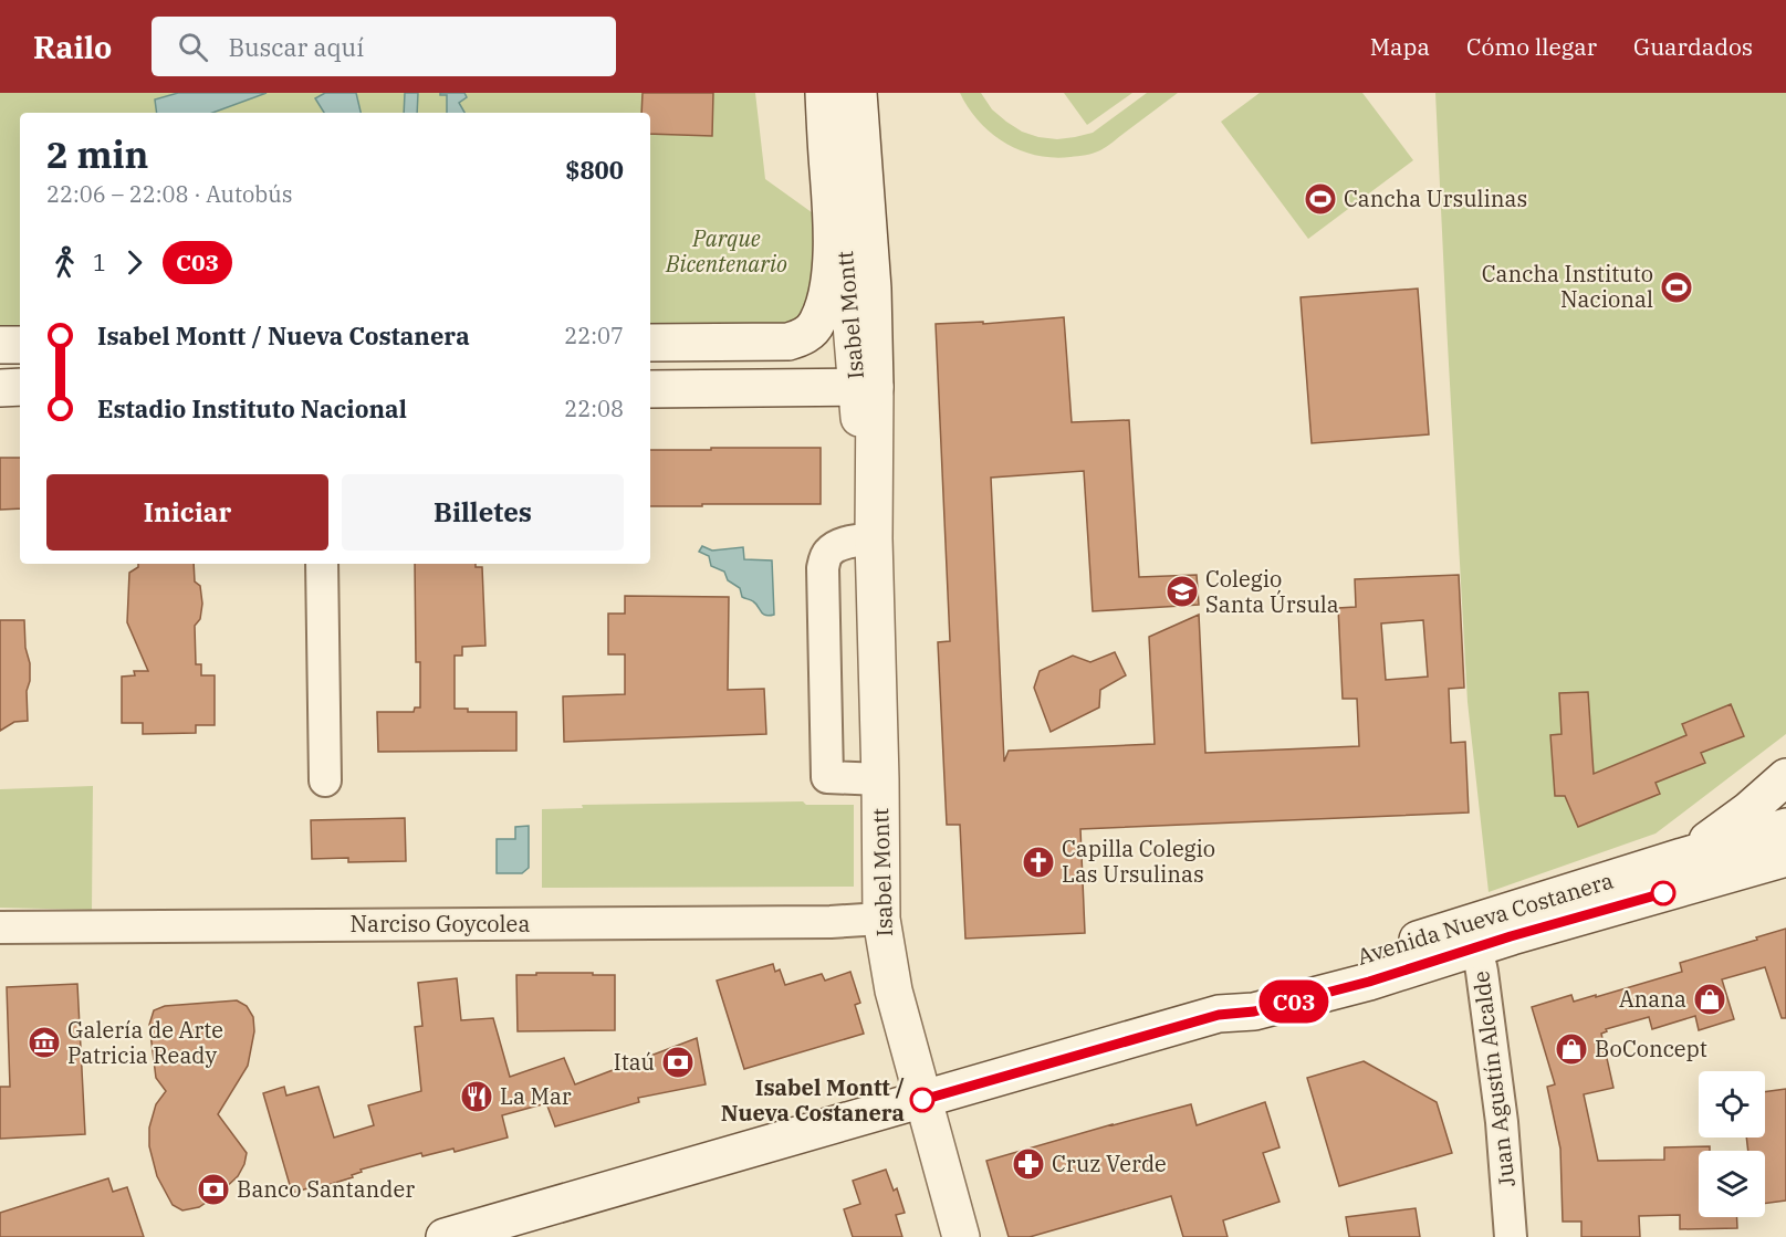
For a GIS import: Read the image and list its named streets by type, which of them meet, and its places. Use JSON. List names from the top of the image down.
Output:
{
  "streets": {
    "main road": ["Isabel Montt", "Avenida Nueva Costanera"],
    "street": ["Narciso Goycolea", "Juan Agustín Alcalde"]
  },
  "crossings": [
    ["Isabel Montt", "Avenida Nueva Costanera"],
    ["Isabel Montt", "Narciso Goycolea"],
    ["Avenida Nueva Costanera", "Juan Agustín Alcalde"]
  ],
  "parks": ["Parque Bicentenario"],
  "places": {
    "sports": ["Cancha Ursulinas", "Cancha Instituto Nacional"],
    "school or university": ["Colegio Santa Úrsula"],
    "church": ["Capilla Colegio Las Ursulinas"],
    "shop": ["Anana", "BoConcept"],
    "museum": ["Galería de Arte Patricia Ready"],
    "bank": ["Itaú", "Banco Santander"],
    "restaurant": ["La Mar"],
    "other": ["Isabel Montt / Nueva Costanera"],
    "pharmacy": ["Cruz Verde"]
  },
  "lines": ["bus line C03"],
  "page": {
    "header": "Railo",
    "search": "Buscar aquí",
    "nav": ["Mapa", "Cómo llegar", "Guardados"],
    "on_map": "C03",
    "heading": ["2 min", "22:06 – 22:08 · Autobús", "$800"],
    "legs": ["1", "C03"],
    "list": [
      {
        "name": "Isabel Montt / Nueva Costanera",
        "value": "22:07"
      },
      {
        "name": "Estadio Instituto Nacional",
        "value": "22:08"
      }
    ],
    "buttons": ["Iniciar", "Billetes"]
  }
}
